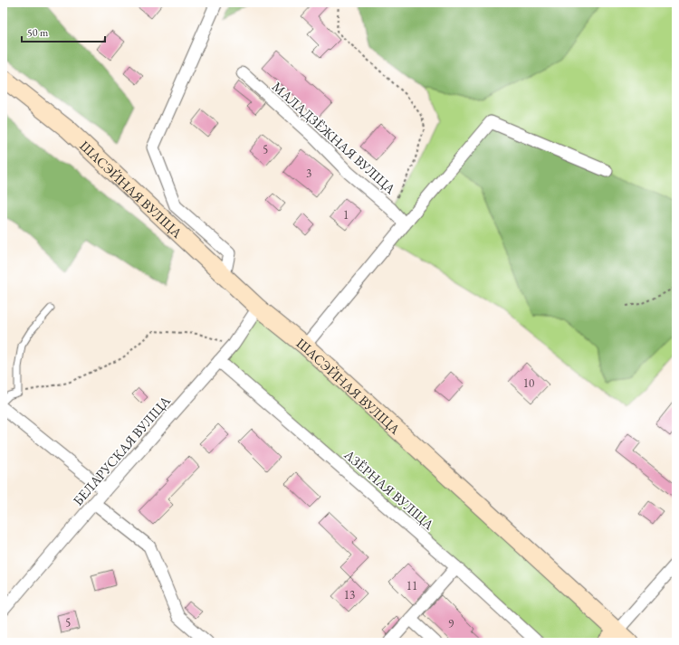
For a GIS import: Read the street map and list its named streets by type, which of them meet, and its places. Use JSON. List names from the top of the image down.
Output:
{
  "streets": {
    "main road": ["ШАСЭЙНАЯ ВУЛІЦА"],
    "street": ["МАЛАДЗЁЖНАЯ ВУЛІЦА", "БЕЛАРУСКАЯ ВУЛІЦА", "АЗЁРНАЯ ВУЛІЦА"]
  },
  "crossings": [
    ["ШАСЭЙНАЯ ВУЛІЦА", "БЕЛАРУСКАЯ ВУЛІЦА"],
    ["БЕЛАРУСКАЯ ВУЛІЦА", "АЗЁРНАЯ ВУЛІЦА"]
  ],
  "house_numbers": [
    "5",
    "3",
    "1",
    "10",
    "11",
    "13",
    "5",
    "9"
  ],
  "scale_bar": "50 m"
}
